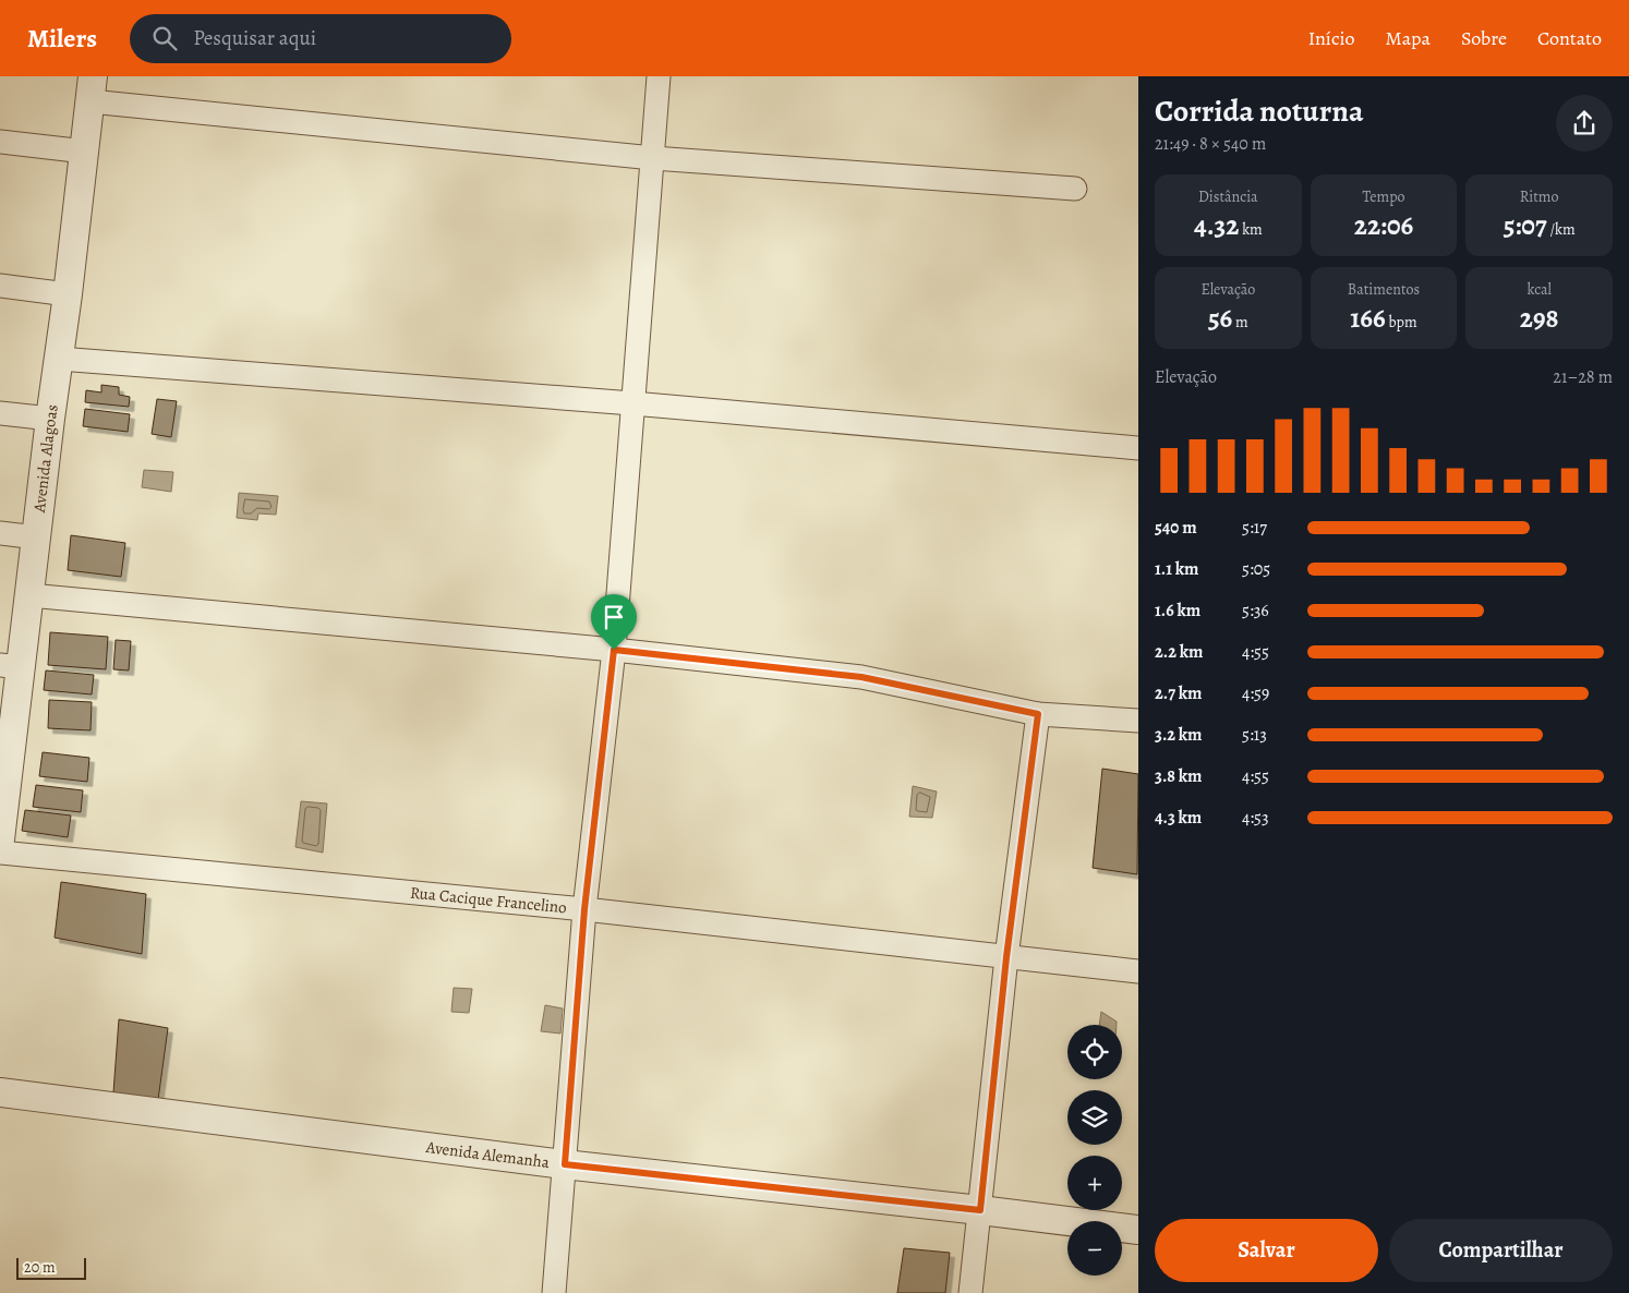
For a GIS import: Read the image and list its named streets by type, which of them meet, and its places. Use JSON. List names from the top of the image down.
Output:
{
  "streets": {
    "street": ["Avenida Alagoas", "Rua Cacique Francelino", "Avenida Alemanha"]
  },
  "scale_bar": "20 m",
  "page": {
    "header": "Milers",
    "search": "Pesquisar aqui",
    "nav": [
      "Início",
      "Mapa",
      "Sobre",
      "Contato"
    ],
    "heading": ["Corrida noturna", "21:49 · 8 × 540 m"],
    "stats": [
      ["Distância", "4.32 km"],
      ["Tempo", "22:06"],
      ["Ritmo", "5:07 /km"],
      ["Elevação", "56 m"],
      ["Batimentos", "166 bpm"],
      ["kcal", "298"]
    ],
    "chart": ["Elevação", "21–28 m"],
    "list": [
      {
        "name": "540 m",
        "note": "5:17"
      },
      {
        "name": "1.1 km",
        "note": "5:05"
      },
      {
        "name": "1.6 km",
        "note": "5:36"
      },
      {
        "name": "2.2 km",
        "note": "4:55"
      },
      {
        "name": "2.7 km",
        "note": "4:59"
      },
      {
        "name": "3.2 km",
        "note": "5:13"
      },
      {
        "name": "3.8 km",
        "note": "4:55"
      },
      {
        "name": "4.3 km",
        "note": "4:53"
      }
    ],
    "map_buttons": ["+", "−"],
    "buttons": ["Salvar", "Compartilhar"],
    "scale": "20 m"
  }
}
